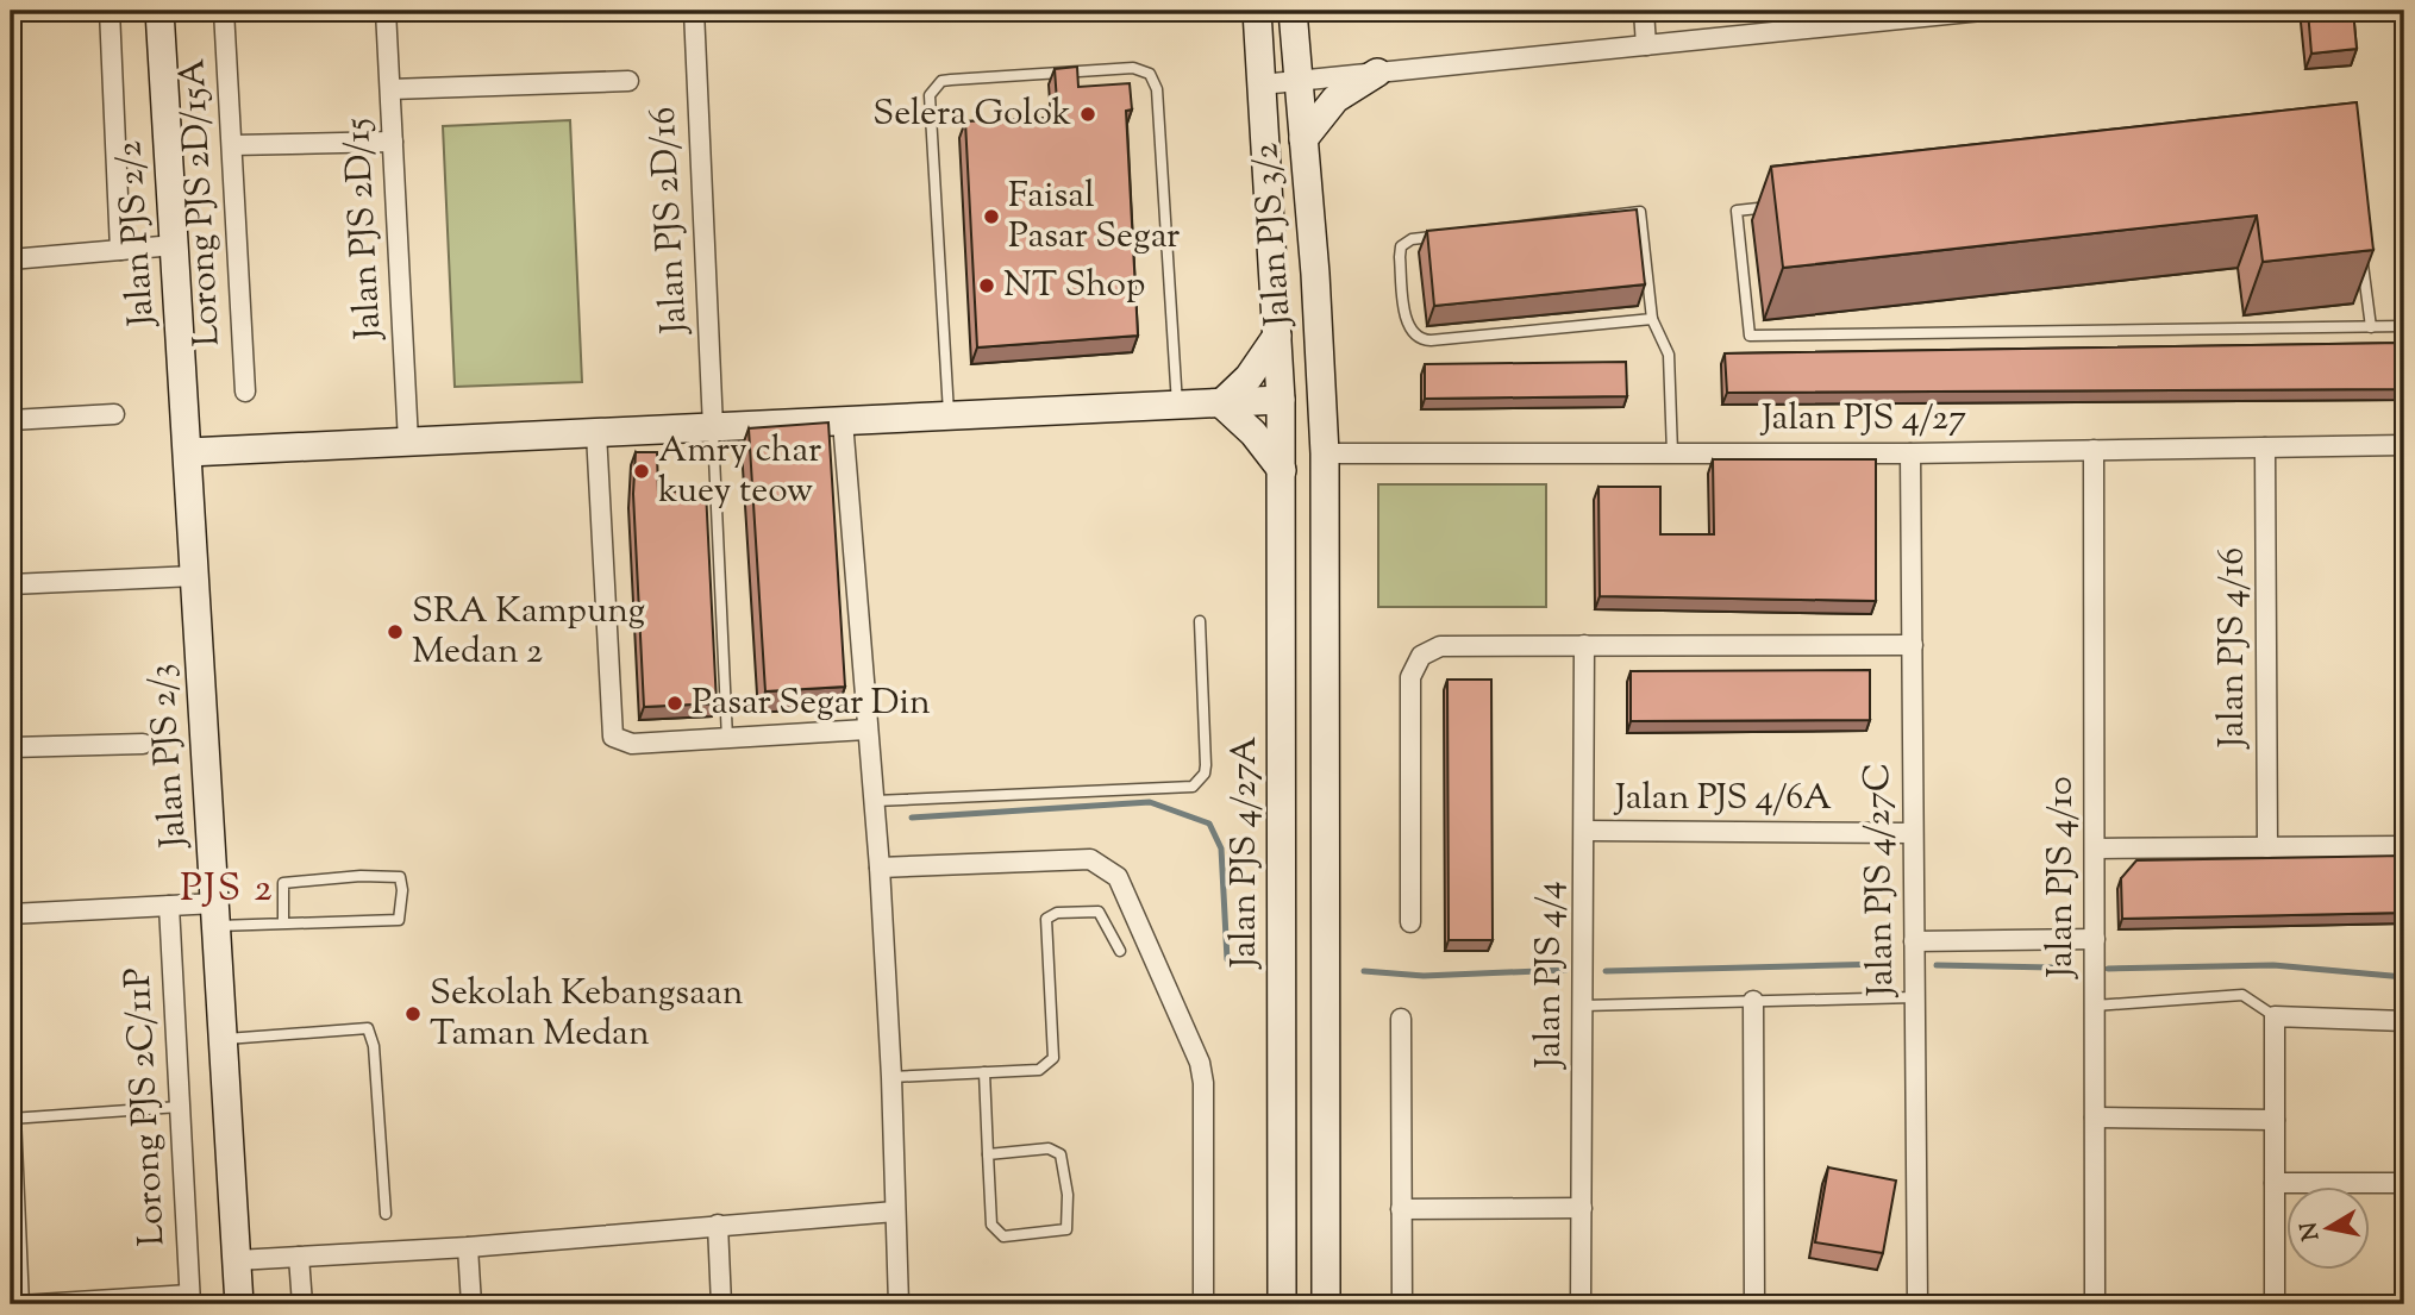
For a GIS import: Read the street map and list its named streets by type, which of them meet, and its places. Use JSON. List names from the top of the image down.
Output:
{
  "streets": {
    "main road": [
      "Jalan PJS 2/2",
      "Jalan PJS 3/2",
      "Jalan PJS 2/3",
      "Jalan PJS 4/27A"
    ],
    "street": [
      "Lorong PJS 2D/15A",
      "Jalan PJS 2D/16",
      "Jalan PJS 2D/15",
      "Jalan PJS 4/27",
      "Jalan PJS 4/16",
      "Jalan PJS 4/6A",
      "Jalan PJS 4/10",
      "Jalan PJS 4/27C",
      "Jalan PJS 4/4",
      "Lorong PJS 2C/11P"
    ]
  },
  "crossings": [
    ["Jalan PJS 2/2", "Jalan PJS 2/3"],
    ["Jalan PJS 3/2", "Jalan PJS 4/27"],
    ["Jalan PJS 3/2", "Jalan PJS 4/27A"],
    ["Jalan PJS 4/27", "Jalan PJS 4/16"],
    ["Jalan PJS 4/27", "Jalan PJS 4/10"],
    ["Jalan PJS 4/27", "Jalan PJS 4/27C"],
    ["Jalan PJS 4/6A", "Jalan PJS 4/27C"],
    ["Jalan PJS 4/6A", "Jalan PJS 4/4"]
  ],
  "districts": ["PJS 2"],
  "places": [
    "Selera Golok",
    "Faisal Pasar Segar",
    "NT Shop",
    "Amry char kuey teow",
    "SRA Kampung Medan 2",
    "Pasar Segar Din",
    "Sekolah Kebangsaan Taman Medan"
  ],
  "north": "left"
}
